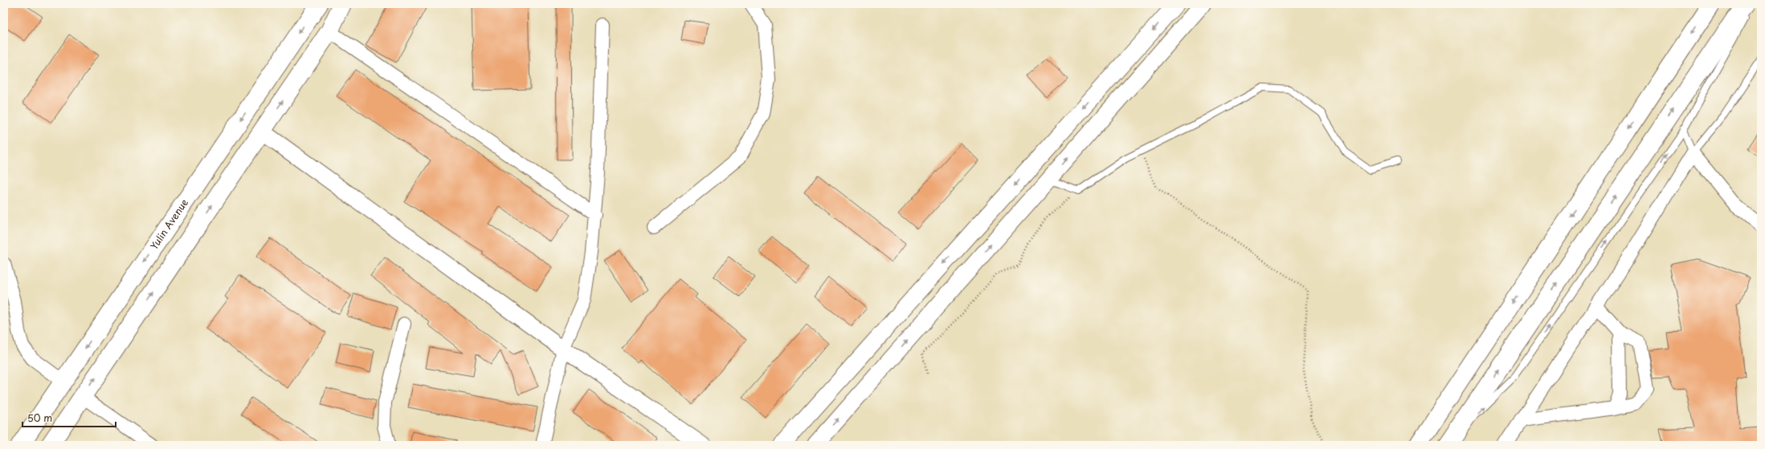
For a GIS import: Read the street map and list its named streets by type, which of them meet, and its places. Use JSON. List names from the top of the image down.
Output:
{
  "streets": {
    "highway": ["Yulin Avenue"]
  },
  "scale_bar": "50 m"
}
